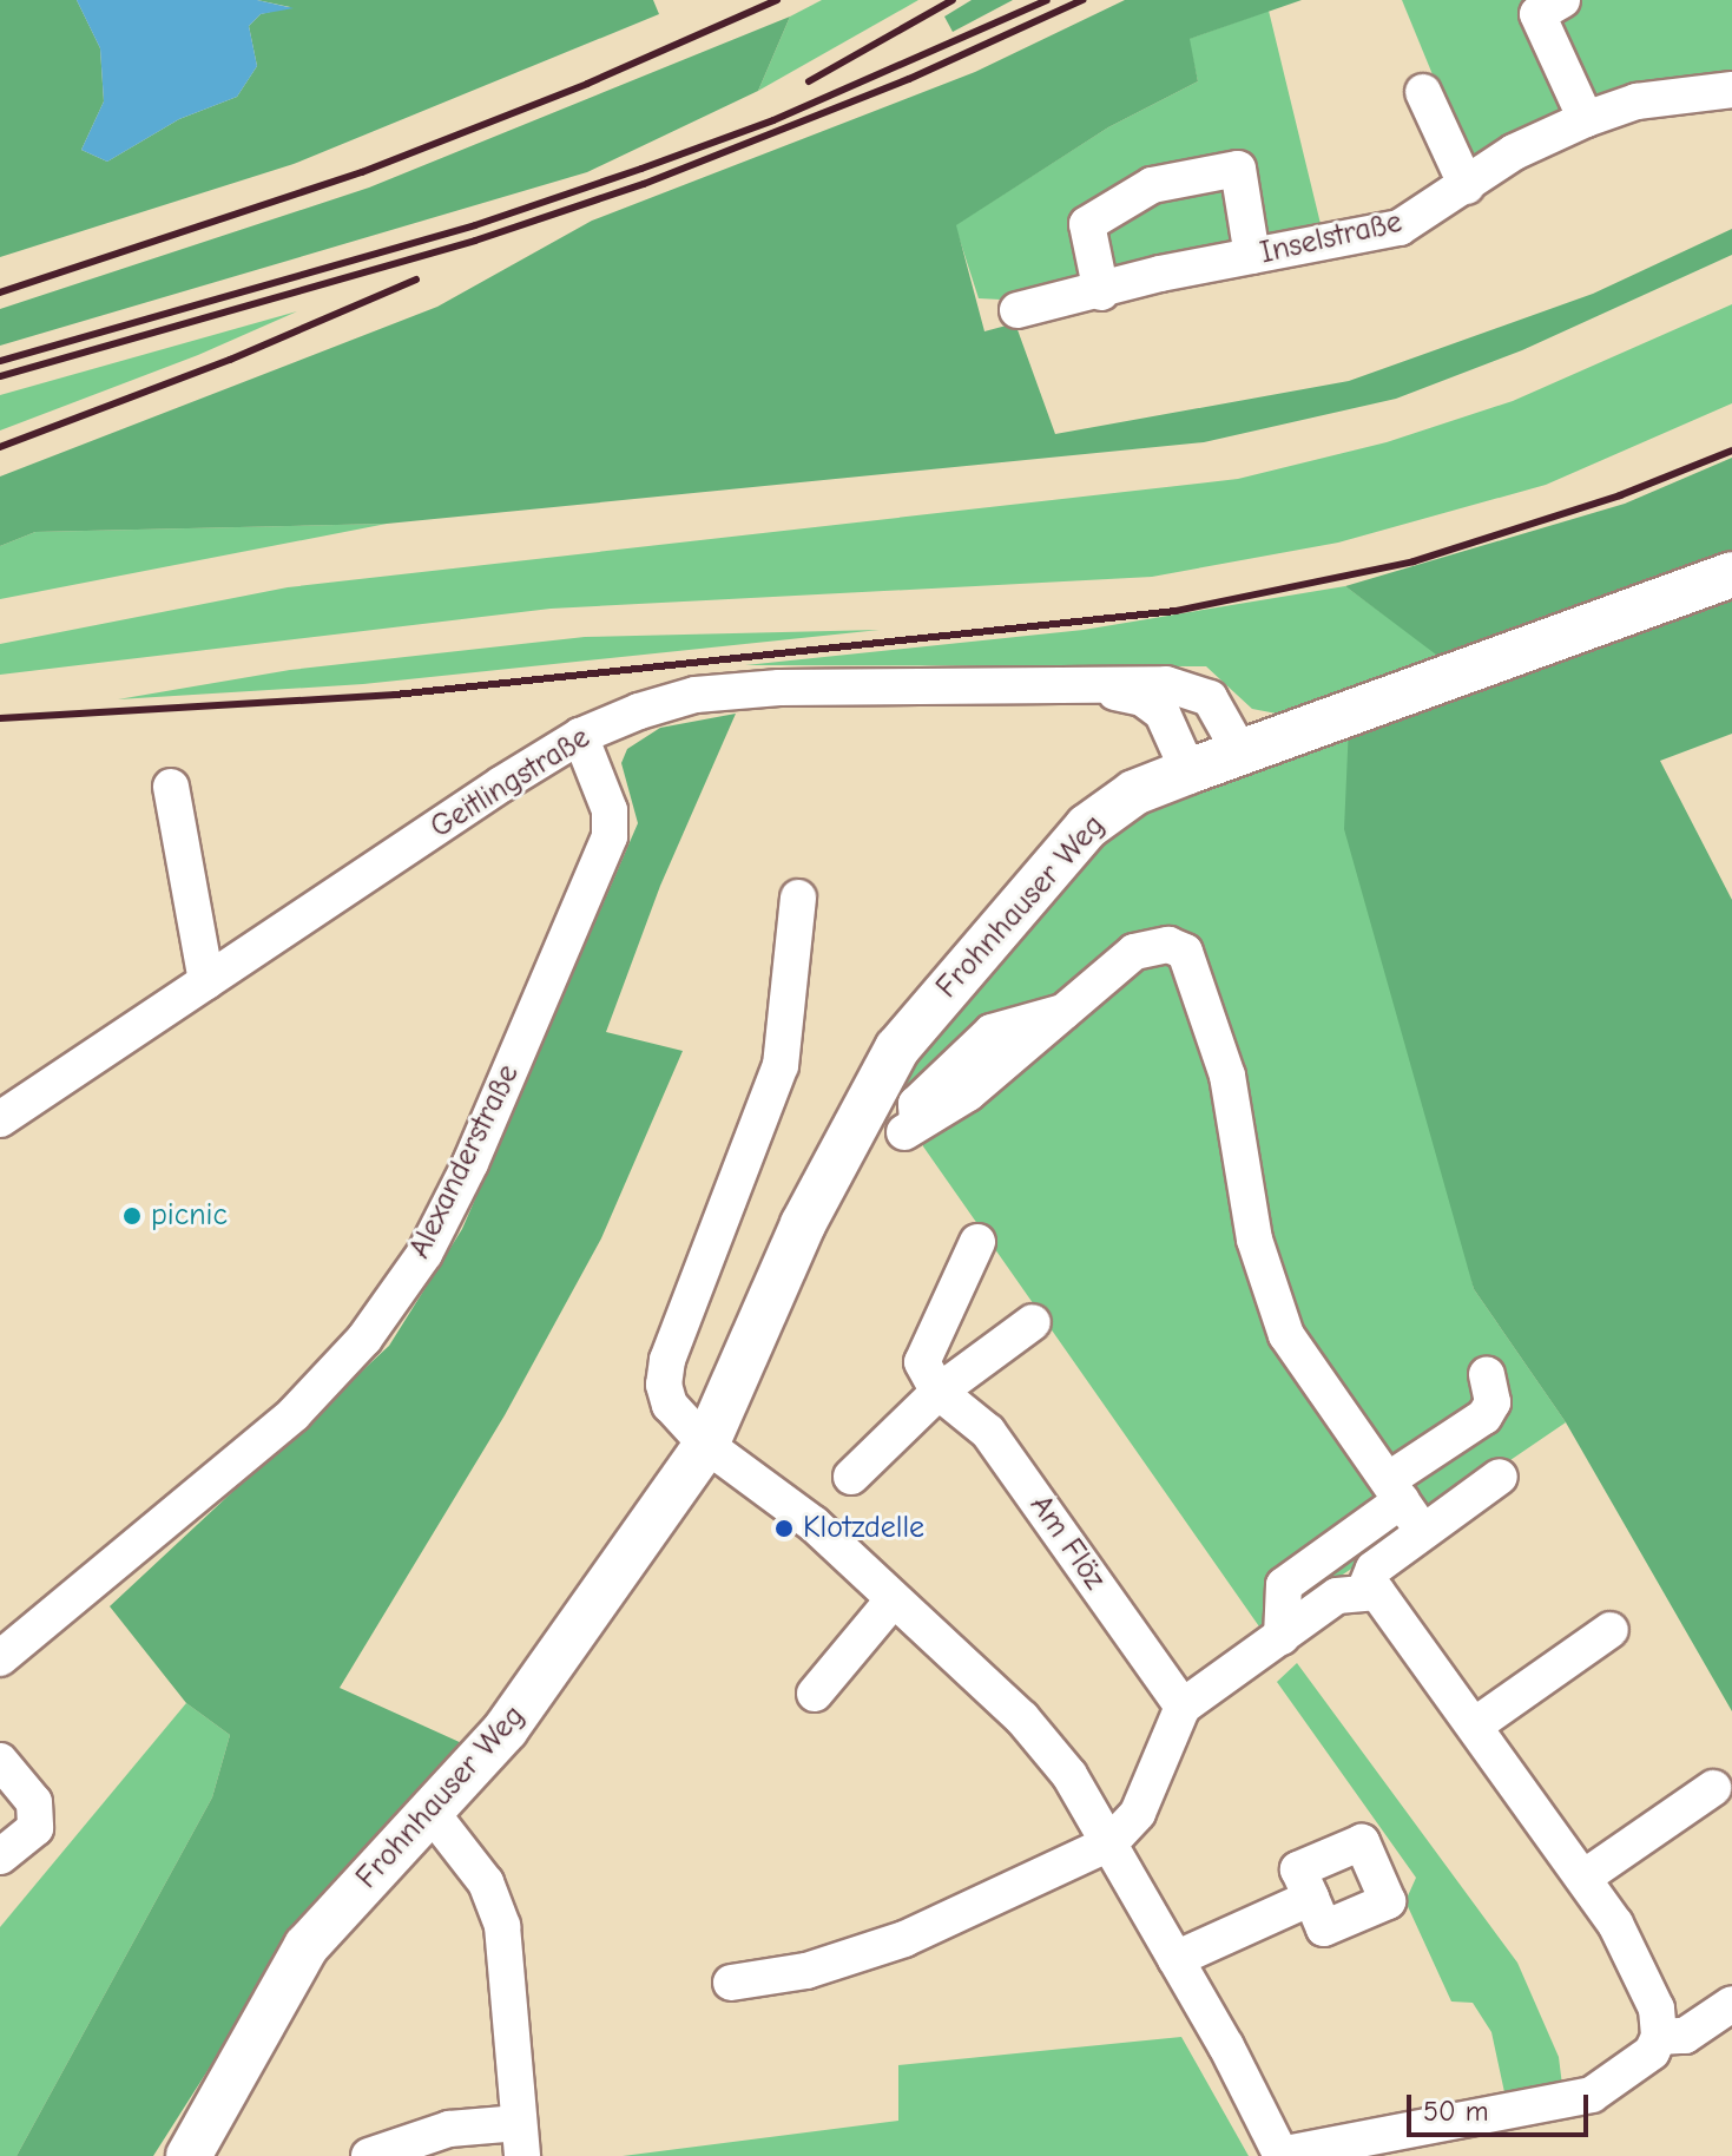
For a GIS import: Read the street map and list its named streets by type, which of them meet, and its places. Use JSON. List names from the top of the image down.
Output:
{
  "streets": {
    "main road": ["Frohnhauser Weg"],
    "street": [
      "Inselstraße",
      "Geitlingstraße",
      "Alexanderstraße",
      "Am Flöz"
    ]
  },
  "crossings": [
    ["Geitlingstraße", "Frohnhauser Weg"],
    ["Geitlingstraße", "Alexanderstraße"]
  ],
  "places": ["picnic", "Klotzdelle"],
  "scale_bar": "50 m"
}
